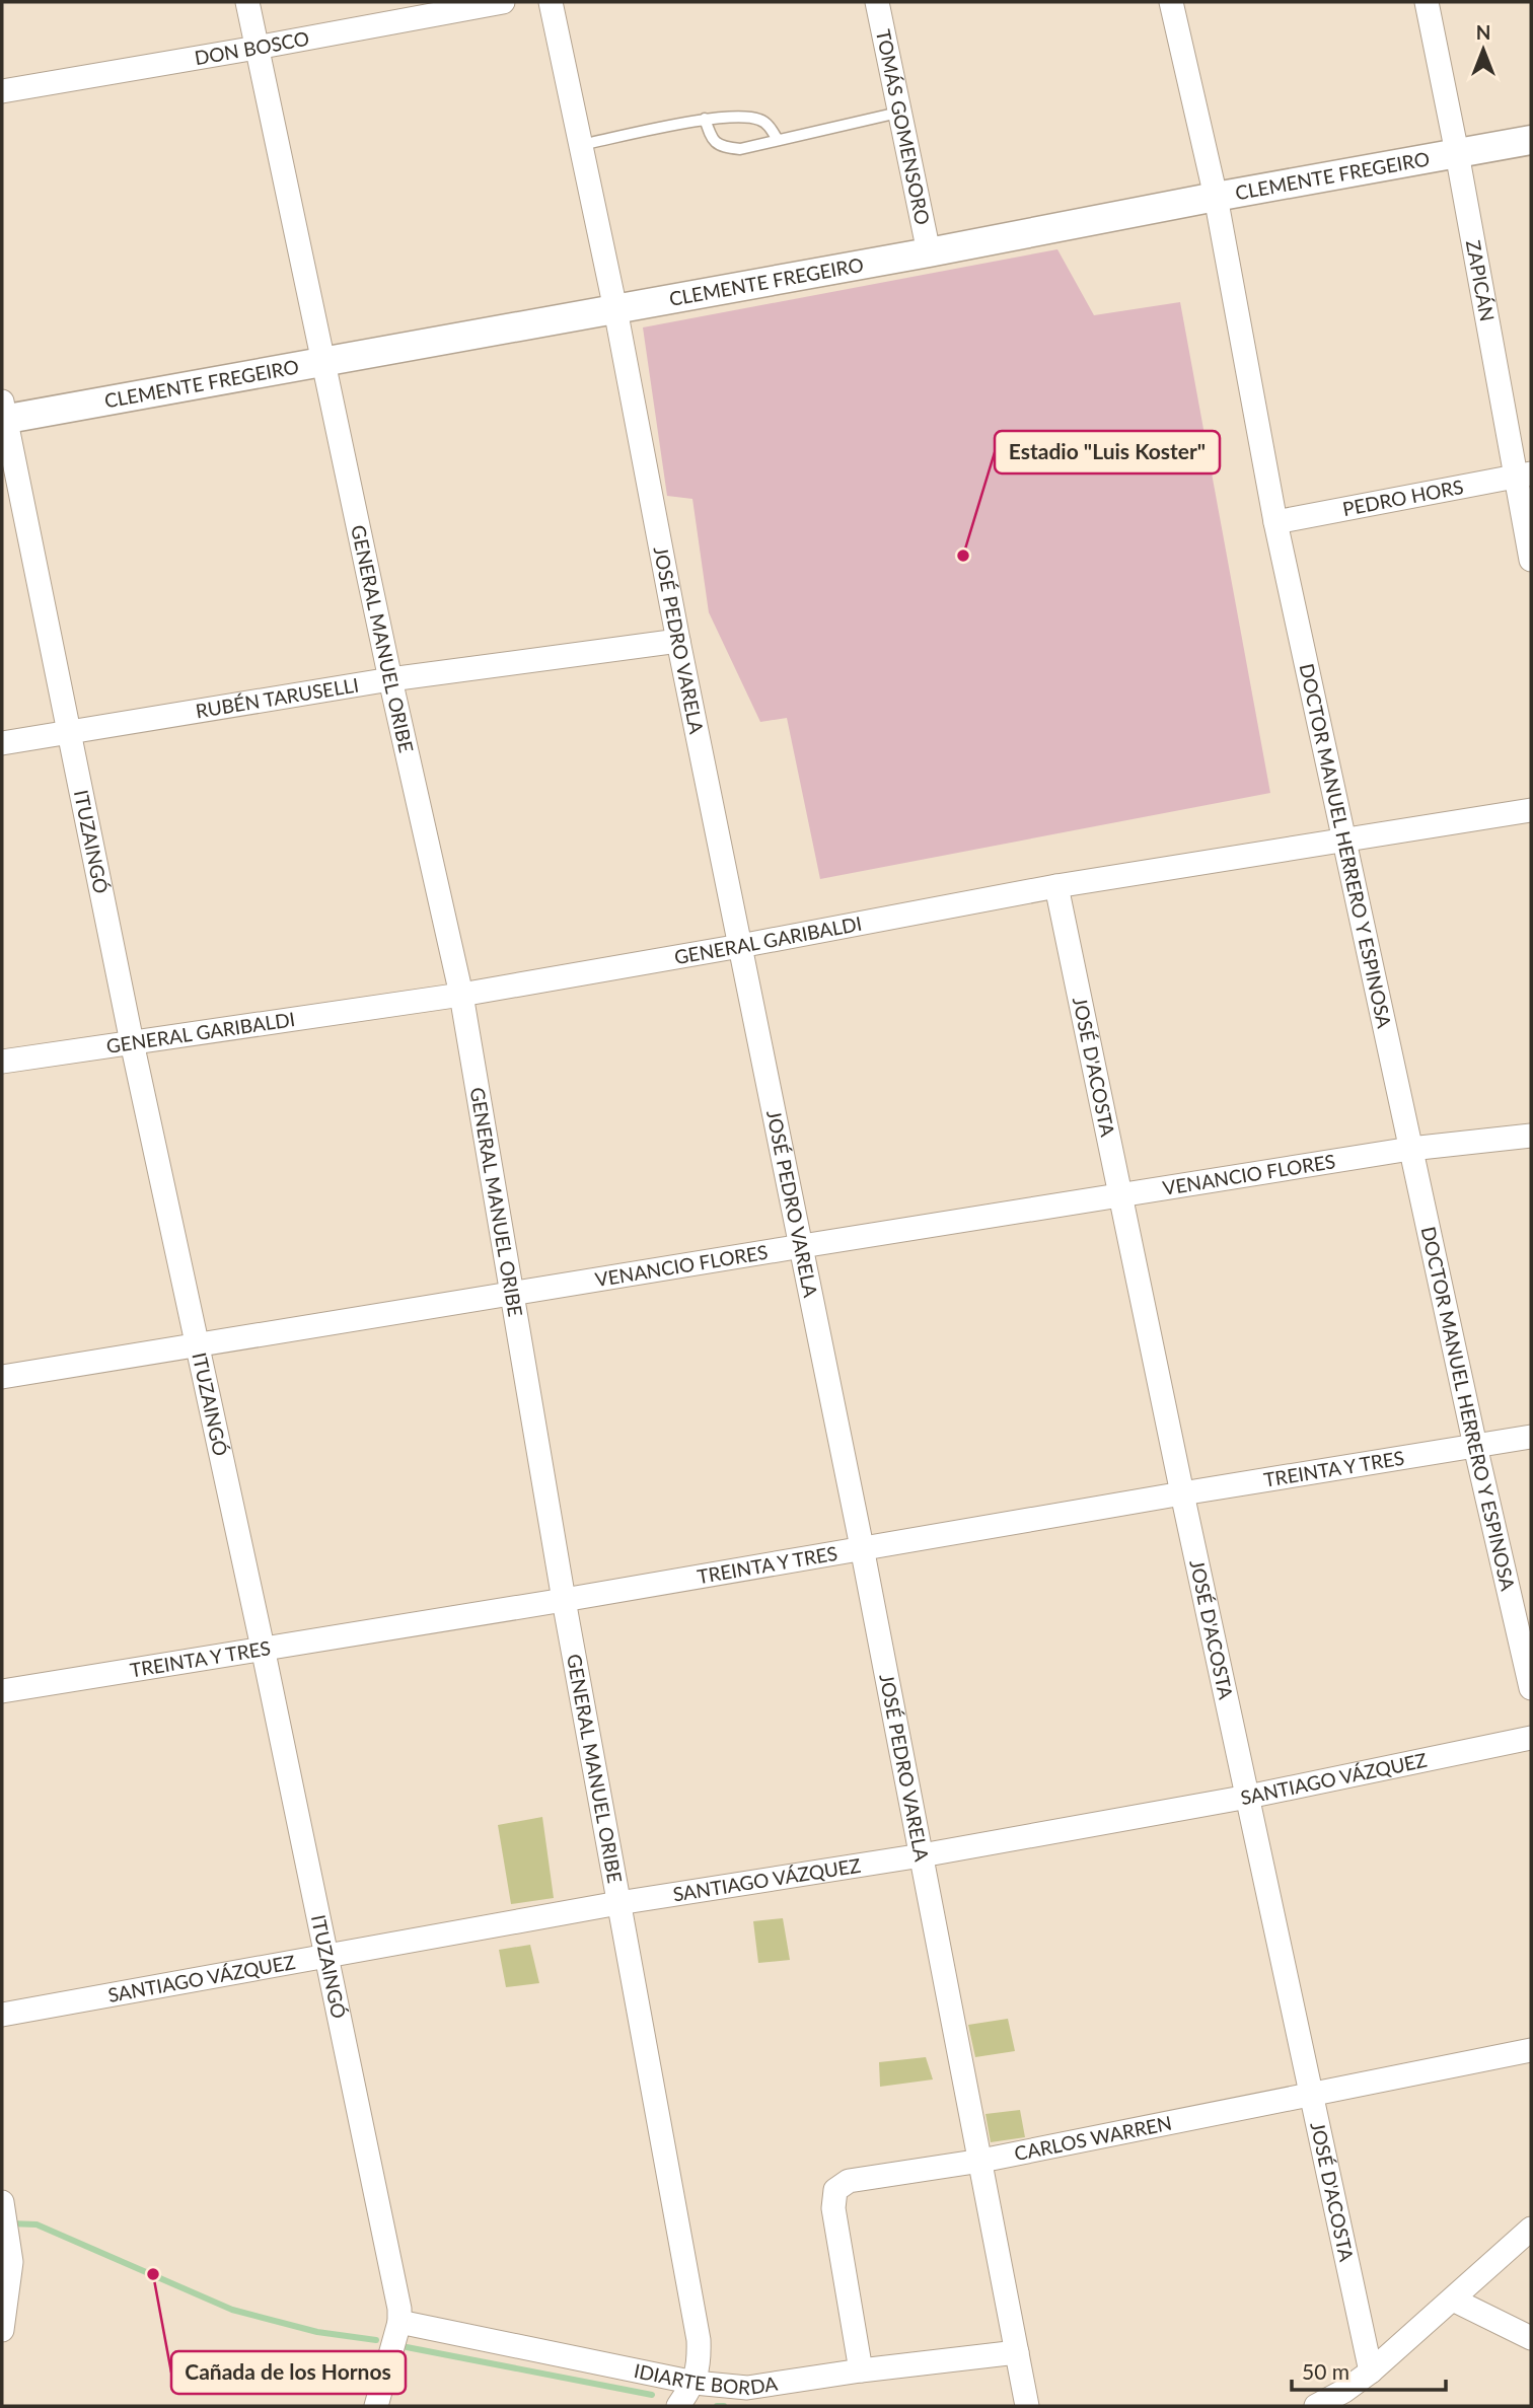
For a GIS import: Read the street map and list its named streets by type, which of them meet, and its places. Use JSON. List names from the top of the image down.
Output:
{
  "streets": {
    "street": [
      "DON BOSCO",
      "TOMÁS GOMENSORO",
      "CLEMENTE FREGEIRO",
      "ZAPICÁN",
      "PEDRO HORS",
      "GENERAL MANUEL ORIBE",
      "JOSÉ PEDRO VARELA",
      "RUBÉN TARUSELLI",
      "ITUZAINGÓ",
      "DOCTOR MANUEL HERRERO Y ESPINOSA",
      "GENERAL GARIBALDI",
      "JOSÉ D'ACOSTA",
      "VENANCIO FLORES",
      "TREINTA Y TRES",
      "SANTIAGO VÁZQUEZ",
      "CARLOS WARREN",
      "IDIARTE BORDA"
    ]
  },
  "crossings": [
    ["DON BOSCO", "GENERAL MANUEL ORIBE"],
    ["TOMÁS GOMENSORO", "CLEMENTE FREGEIRO"],
    ["CLEMENTE FREGEIRO", "ZAPICÁN"],
    ["CLEMENTE FREGEIRO", "GENERAL MANUEL ORIBE"],
    ["CLEMENTE FREGEIRO", "JOSÉ PEDRO VARELA"],
    ["CLEMENTE FREGEIRO", "ITUZAINGÓ"],
    ["CLEMENTE FREGEIRO", "DOCTOR MANUEL HERRERO Y ESPINOSA"],
    ["ZAPICÁN", "PEDRO HORS"],
    ["PEDRO HORS", "DOCTOR MANUEL HERRERO Y ESPINOSA"],
    ["GENERAL MANUEL ORIBE", "RUBÉN TARUSELLI"],
    ["GENERAL MANUEL ORIBE", "GENERAL GARIBALDI"],
    ["GENERAL MANUEL ORIBE", "VENANCIO FLORES"],
    ["GENERAL MANUEL ORIBE", "TREINTA Y TRES"],
    ["GENERAL MANUEL ORIBE", "SANTIAGO VÁZQUEZ"],
    ["GENERAL MANUEL ORIBE", "IDIARTE BORDA"],
    ["JOSÉ PEDRO VARELA", "RUBÉN TARUSELLI"],
    ["JOSÉ PEDRO VARELA", "GENERAL GARIBALDI"],
    ["JOSÉ PEDRO VARELA", "VENANCIO FLORES"],
    ["JOSÉ PEDRO VARELA", "TREINTA Y TRES"],
    ["JOSÉ PEDRO VARELA", "SANTIAGO VÁZQUEZ"],
    ["JOSÉ PEDRO VARELA", "CARLOS WARREN"],
    ["JOSÉ PEDRO VARELA", "IDIARTE BORDA"],
    ["RUBÉN TARUSELLI", "ITUZAINGÓ"],
    ["ITUZAINGÓ", "GENERAL GARIBALDI"],
    ["ITUZAINGÓ", "VENANCIO FLORES"],
    ["ITUZAINGÓ", "TREINTA Y TRES"],
    ["ITUZAINGÓ", "SANTIAGO VÁZQUEZ"],
    ["ITUZAINGÓ", "IDIARTE BORDA"],
    ["DOCTOR MANUEL HERRERO Y ESPINOSA", "GENERAL GARIBALDI"],
    ["DOCTOR MANUEL HERRERO Y ESPINOSA", "VENANCIO FLORES"],
    ["DOCTOR MANUEL HERRERO Y ESPINOSA", "TREINTA Y TRES"],
    ["GENERAL GARIBALDI", "JOSÉ D'ACOSTA"],
    ["JOSÉ D'ACOSTA", "VENANCIO FLORES"],
    ["JOSÉ D'ACOSTA", "TREINTA Y TRES"],
    ["JOSÉ D'ACOSTA", "SANTIAGO VÁZQUEZ"],
    ["JOSÉ D'ACOSTA", "CARLOS WARREN"],
    ["CARLOS WARREN", "IDIARTE BORDA"]
  ],
  "places": ["Estadio \"Luis Koster\"", "Cañada de los Hornos"],
  "scale_bar": "50 m",
  "north": "top"
}
